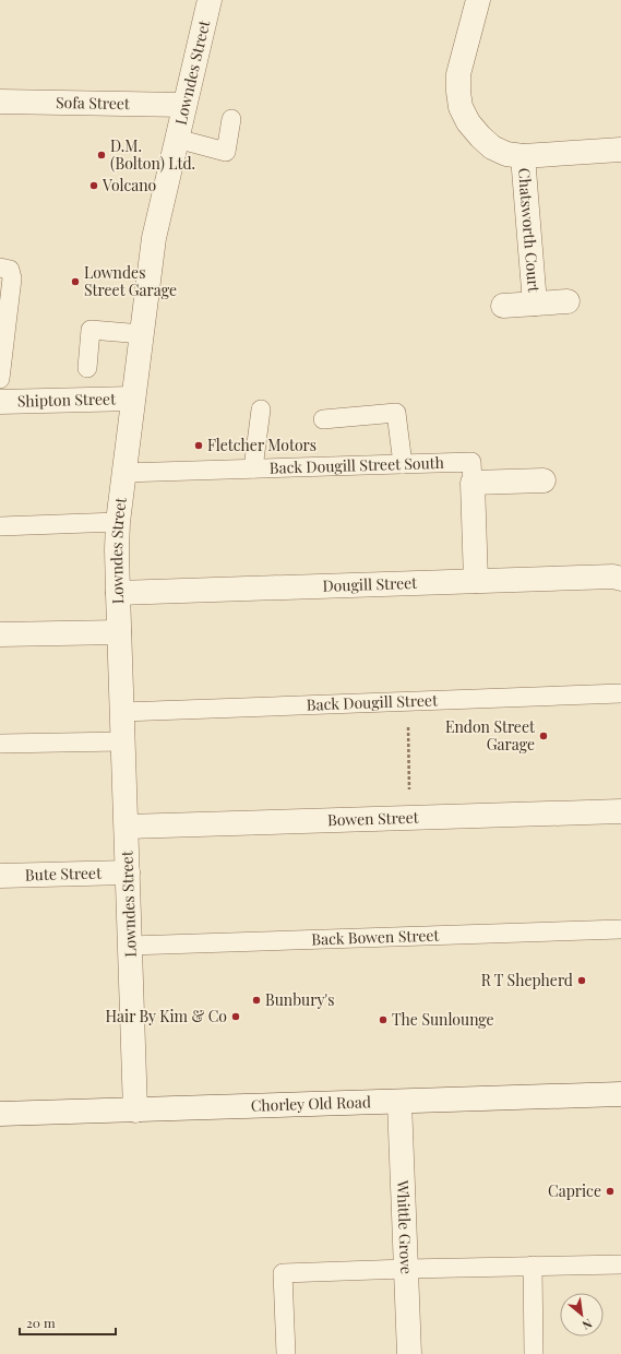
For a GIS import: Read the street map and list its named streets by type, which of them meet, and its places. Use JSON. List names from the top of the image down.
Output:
{
  "streets": {
    "street": [
      "Lowndes Street",
      "Sofa Street",
      "Chatsworth Court",
      "Shipton Street",
      "Back Dougill Street South",
      "Dougill Street",
      "Bowen Street",
      "Bute Street",
      "Chorley Old Road",
      "Whittle Grove"
    ],
    "lane": ["Back Dougill Street", "Back Bowen Street"]
  },
  "crossings": [
    ["Lowndes Street", "Sofa Street"],
    ["Lowndes Street", "Shipton Street"],
    ["Lowndes Street", "Back Dougill Street South"],
    ["Lowndes Street", "Dougill Street"],
    ["Lowndes Street", "Back Dougill Street"],
    ["Lowndes Street", "Bowen Street"],
    ["Lowndes Street", "Bute Street"],
    ["Lowndes Street", "Back Bowen Street"],
    ["Lowndes Street", "Chorley Old Road"],
    ["Back Dougill Street South", "Dougill Street"],
    ["Chorley Old Road", "Whittle Grove"]
  ],
  "places": [
    "D.M. (Bolton) Ltd.",
    "Volcano",
    "Lowndes Street Garage",
    "Fletcher Motors",
    "Endon Street Garage",
    "R T Shepherd",
    "Bunbury's",
    "Hair By Kim & Co",
    "The Sunlounge",
    "Caprice"
  ],
  "scale_bar": "20 m",
  "north": "bottom right"
}
